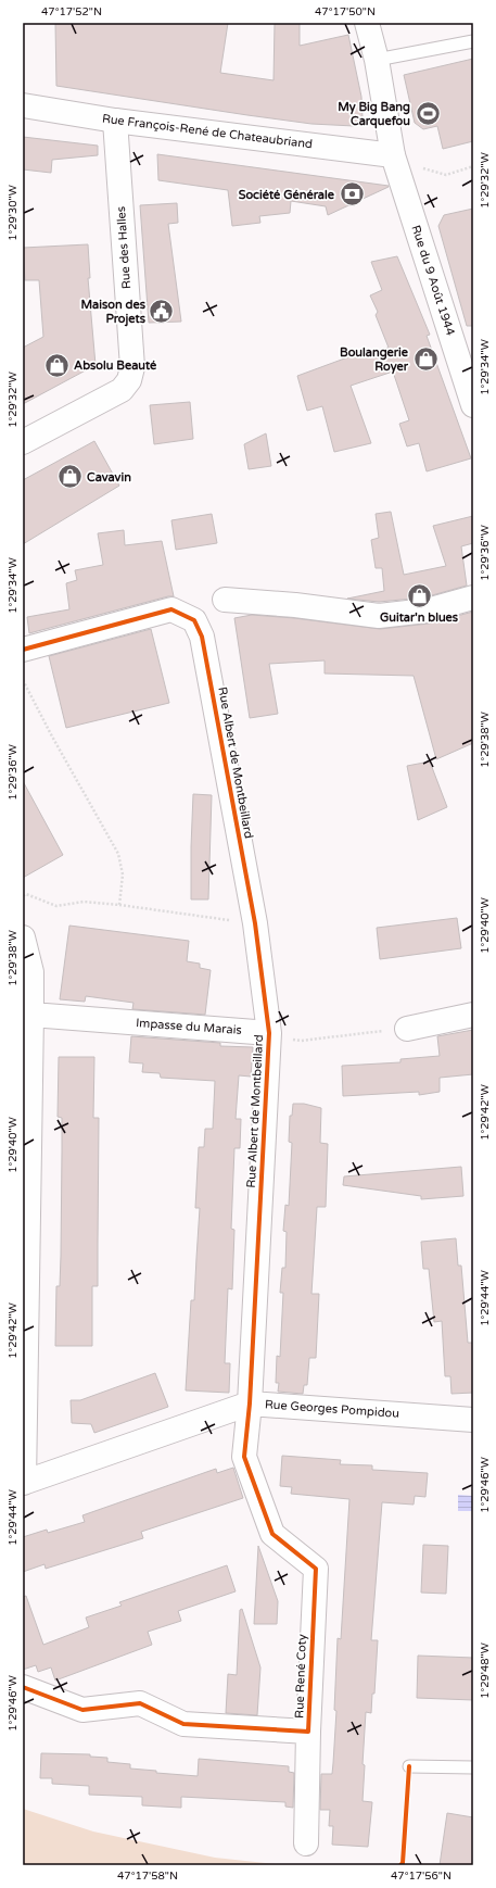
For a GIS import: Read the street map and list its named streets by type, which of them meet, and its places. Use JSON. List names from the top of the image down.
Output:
{
  "streets": {
    "street": [
      "Rue François-René de Chateaubriand",
      "Rue des Halles",
      "Rue du 9 Août 1944",
      "Rue Albert de Montbeillard",
      "Impasse du Marais",
      "Rue Georges Pompidou",
      "Rue René Coty"
    ]
  },
  "crossings": [
    ["Rue François-René de Chateaubriand", "Rue des Halles"],
    ["Rue François-René de Chateaubriand", "Rue du 9 Août 1944"],
    ["Rue Albert de Montbeillard", "Impasse du Marais"],
    ["Rue Albert de Montbeillard", "Rue Georges Pompidou"],
    ["Rue Albert de Montbeillard", "Rue René Coty"],
    ["Rue Georges Pompidou", "Rue René Coty"]
  ],
  "places": {
    "sports": ["My Big Bang Carquefou"],
    "bank": ["Société Générale"],
    "public building": ["Maison des Projets"],
    "shop": [
      "Boulangerie Royer",
      "Absolu Beauté",
      "Cavavin",
      "Guitar'n blues"
    ]
  },
  "coordinates": [
    "47°17'52\"N",
    "47°17'50\"N",
    "1°29'32\"W",
    "1°29'30\"W",
    "1°29'34\"W",
    "1°29'36\"W",
    "1°29'38\"W",
    "1°29'40\"W",
    "1°29'42\"W",
    "1°29'44\"W",
    "1°29'46\"W",
    "1°29'48\"W",
    "47°17'58\"N",
    "47°17'56\"N"
  ]
}
